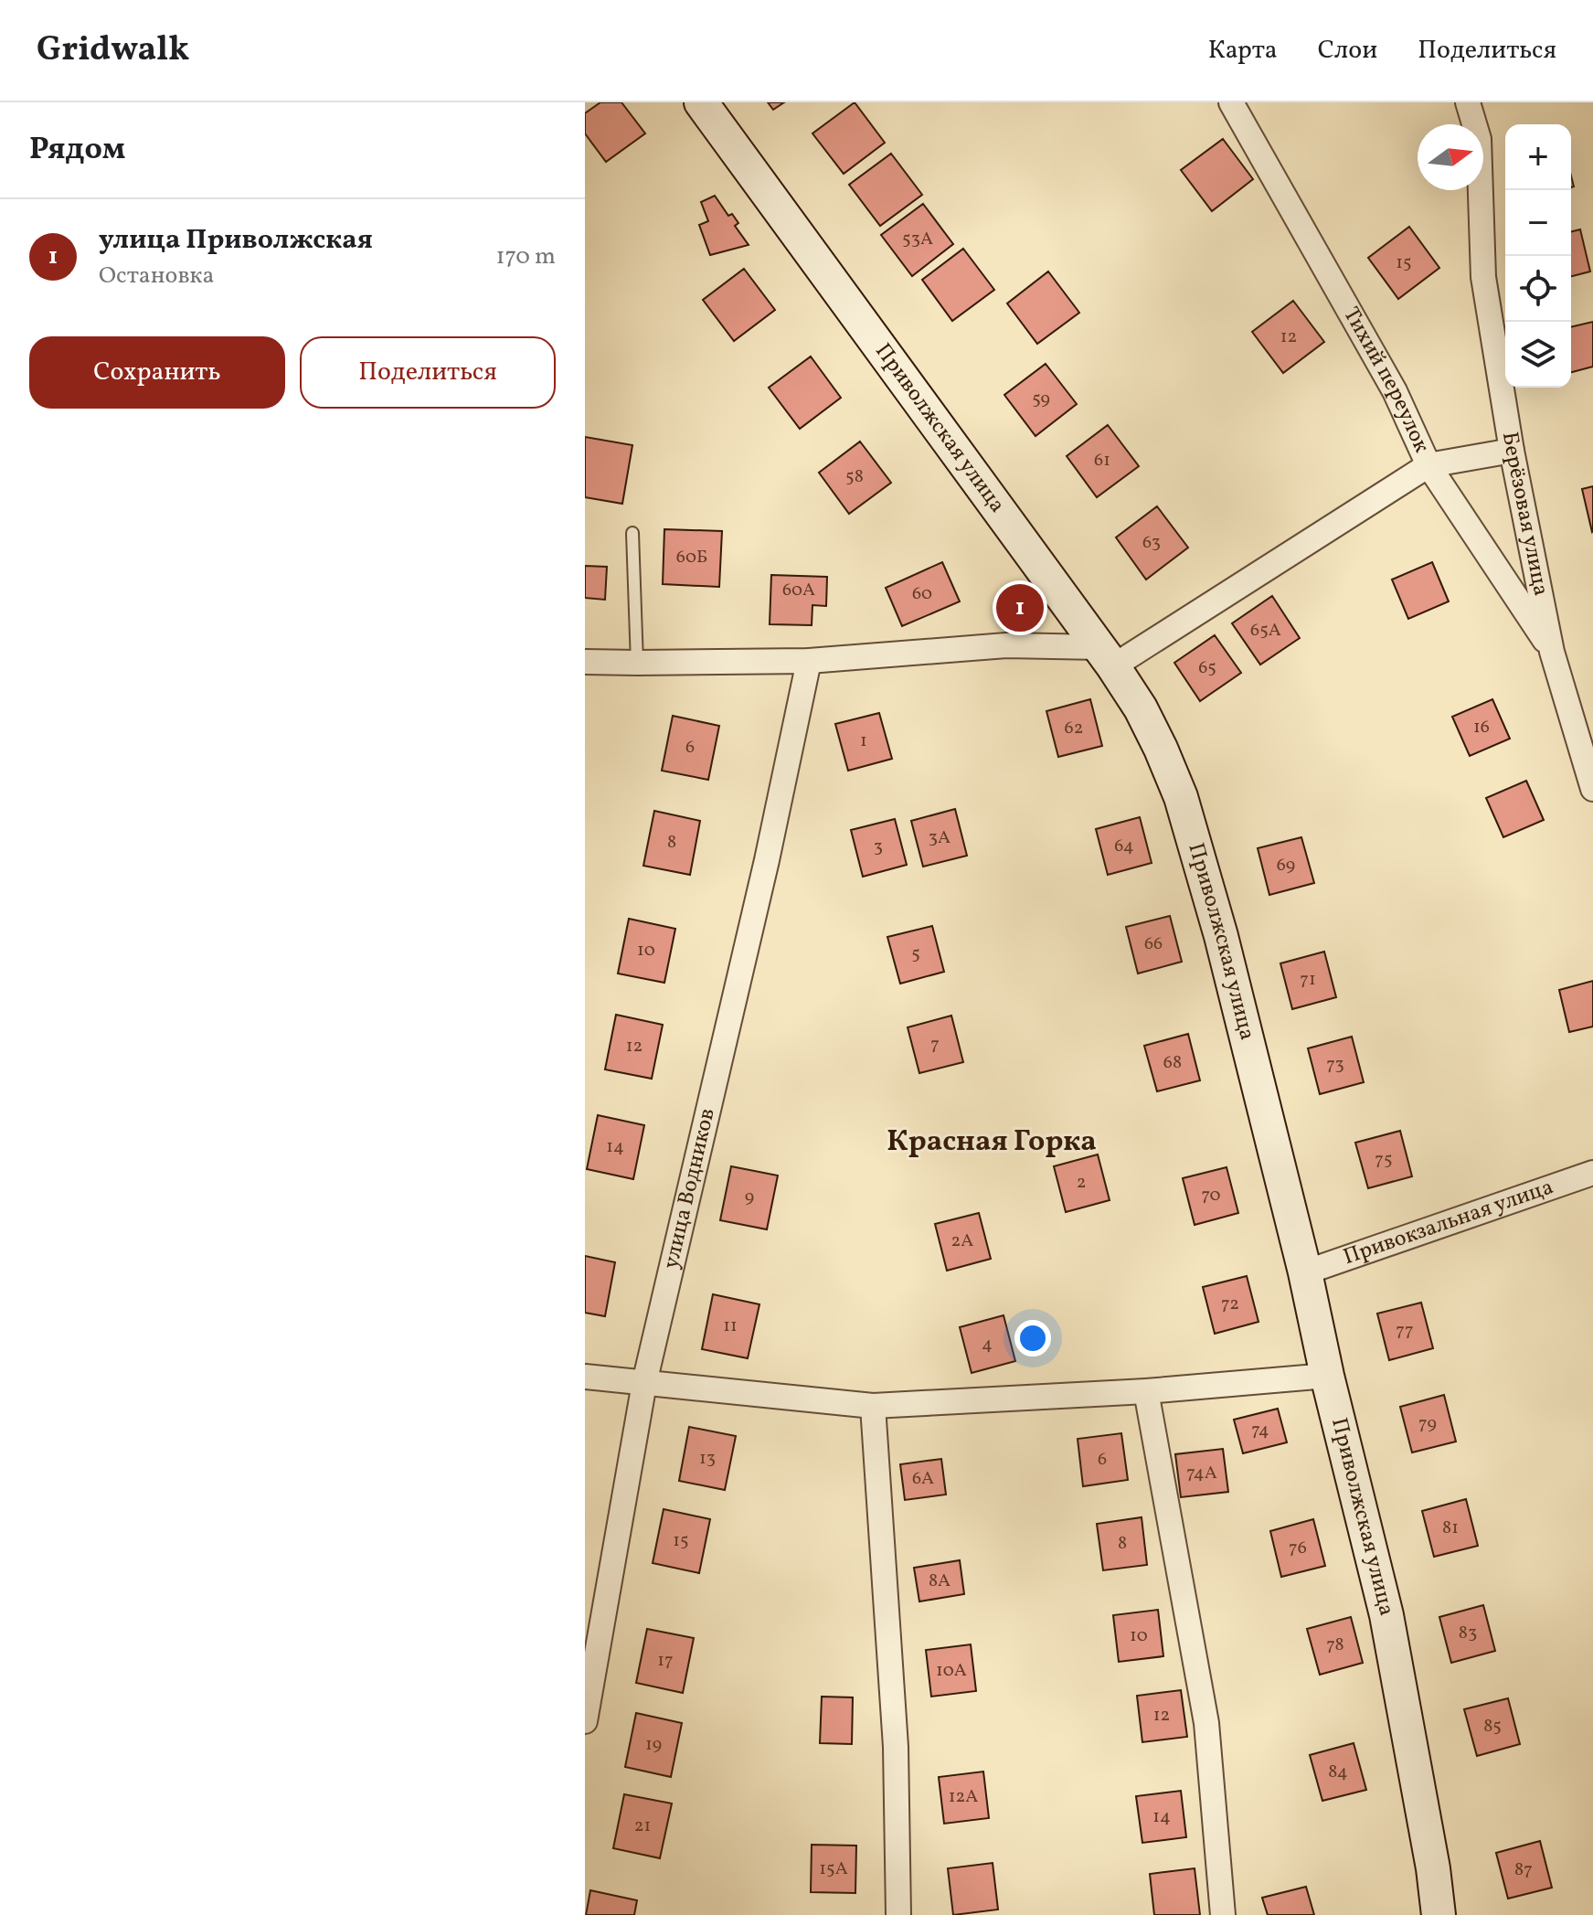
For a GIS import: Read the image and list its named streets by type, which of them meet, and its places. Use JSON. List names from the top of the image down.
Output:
{
  "streets": {
    "main road": ["Приволжская улица"],
    "street": [
      "Тихий переулок",
      "Берёзовая улица",
      "улица Водников",
      "Привокзальная улица"
    ]
  },
  "crossings": [
    ["Тихий переулок", "Берёзовая улица"],
    ["Приволжская улица", "Привокзальная улица"]
  ],
  "districts": ["Красная Горка"],
  "house_numbers": [
    "53А",
    "15",
    "12",
    "59",
    "61",
    "58",
    "63",
    "60Б",
    "60А",
    "60",
    "65А",
    "65",
    "16",
    "62",
    "1",
    "6",
    "3А",
    "8",
    "64",
    "3",
    "69",
    "66",
    "10",
    "5",
    "71",
    "7",
    "12",
    "68",
    "73",
    "14",
    "75",
    "2",
    "70",
    "9",
    "2А",
    "72",
    "11",
    "77",
    "4",
    "79",
    "74",
    "13",
    "6",
    "74А",
    "6А",
    "81",
    "15",
    "8",
    "76",
    "8А",
    "83",
    "10",
    "78",
    "17",
    "10А",
    "12",
    "85",
    "19",
    "84",
    "12А",
    "14",
    "21",
    "15А",
    "87"
  ],
  "north": "right",
  "page": {
    "header": "Gridwalk",
    "nav": ["Карта", "Слои", "Поделиться"],
    "heading": "Рядом",
    "map_buttons": ["+", "−"],
    "list": [
      {
        "mark": "1",
        "name": "улица Приволжская",
        "note": "Остановка",
        "value": "170 m"
      }
    ],
    "buttons": ["Сохранить", "Поделиться"],
    "pins": "1"
  }
}
